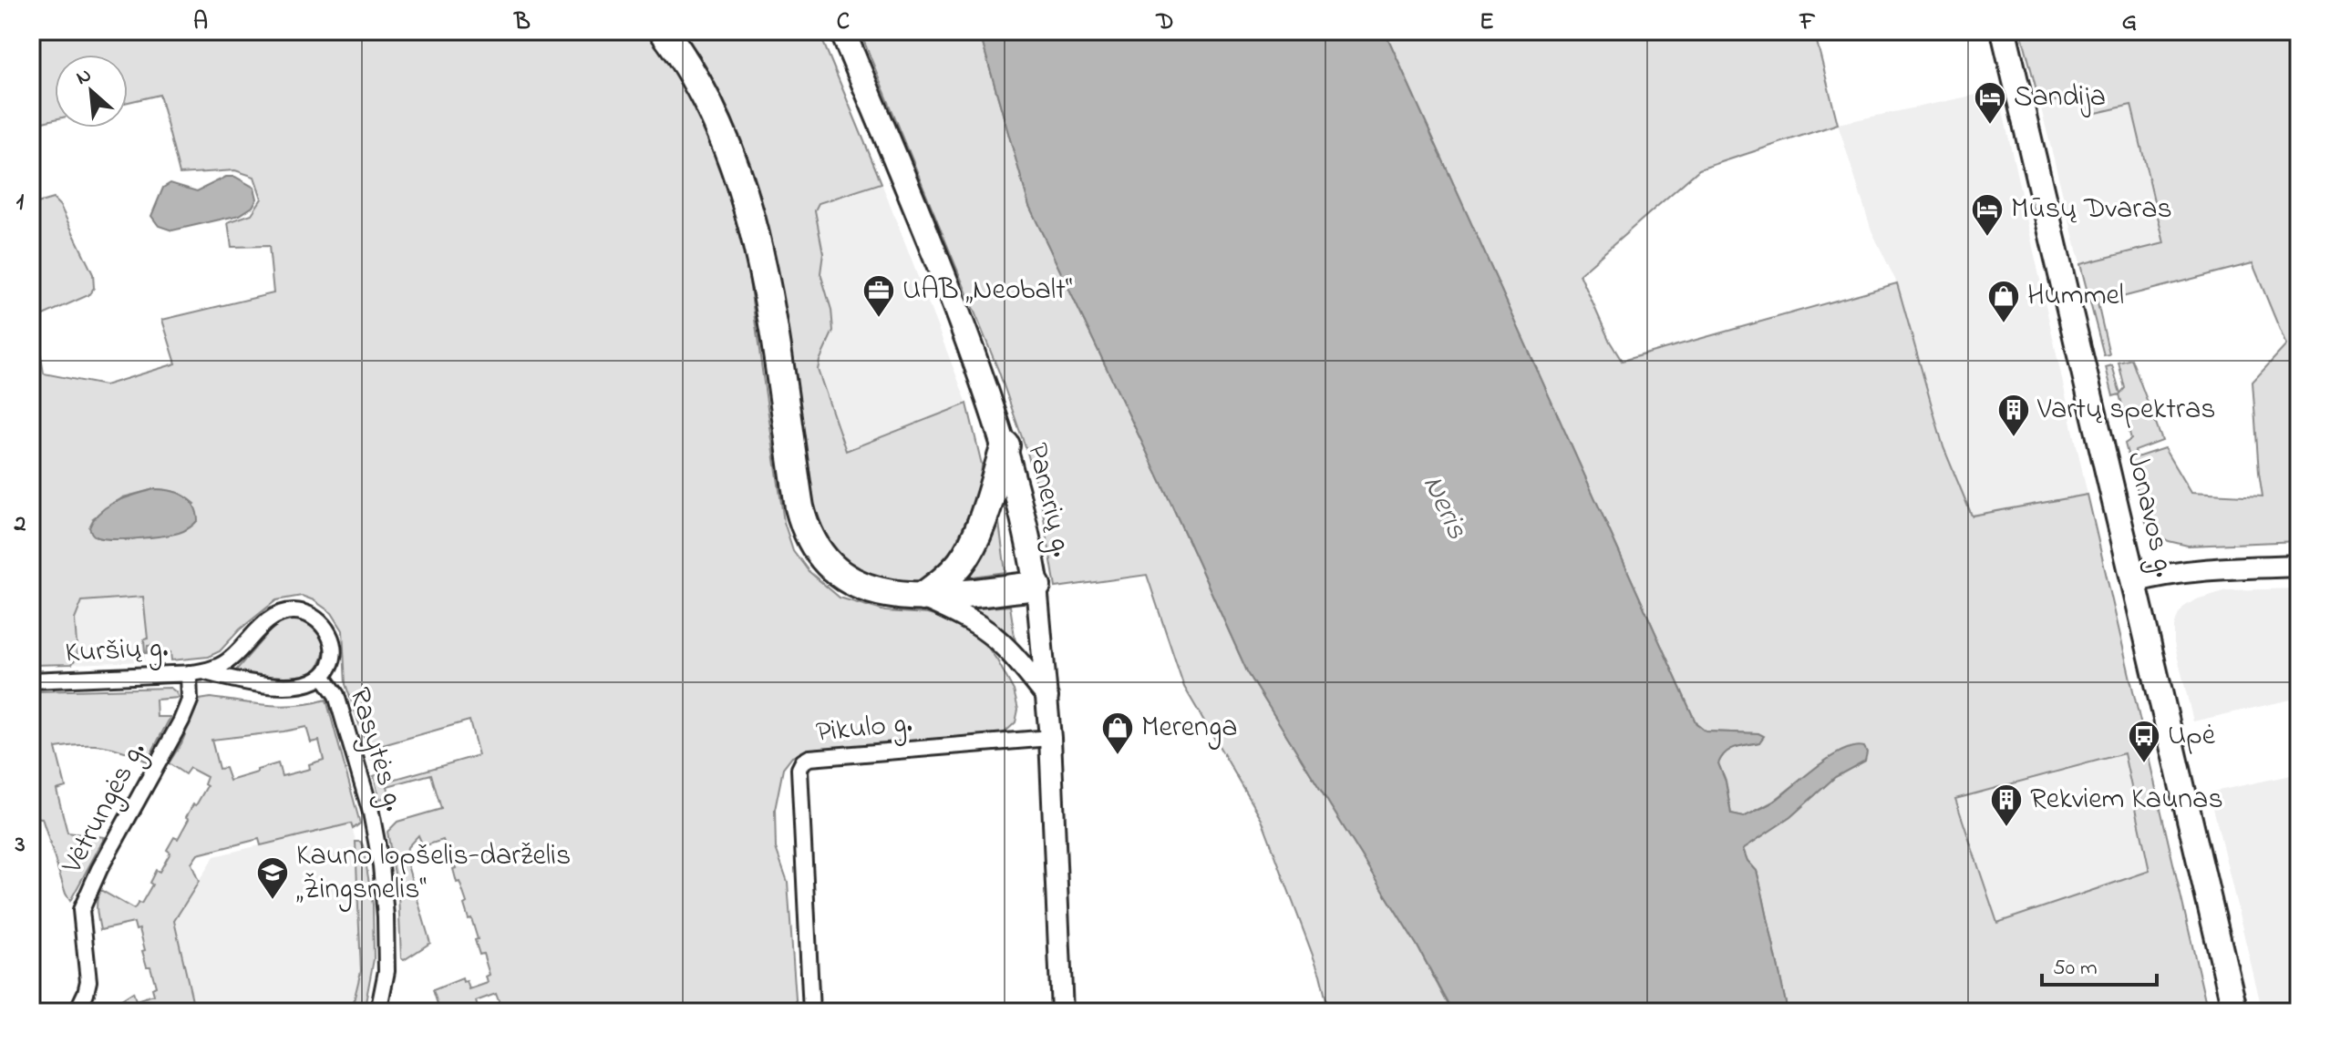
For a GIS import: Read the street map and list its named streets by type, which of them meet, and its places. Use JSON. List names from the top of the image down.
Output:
{
  "streets": {
    "main road": ["Panerių g.", "Jonavos g."],
    "street": [
      "Kuršių g.",
      "Pikulo g.",
      "Rasytės g.",
      "Vėtrungės g."
    ]
  },
  "crossings": [
    ["Panerių g.", "Pikulo g."],
    ["Kuršių g.", "Rasytės g."],
    ["Kuršių g.", "Vėtrungės g."]
  ],
  "water": ["Neris"],
  "places": {
    "hotel": ["Sandija", "Mūsų Dvaras"],
    "office": ["UAB „Neobalt“"],
    "shop": ["Hummel", "Merenga"],
    "building": ["Vartų spektras", "Rekviem Kaunas"],
    "bus stop": ["Upė"],
    "school or university": ["Kauno lopšelis-darželis „Žingsnelis“"]
  },
  "scale_bar": "50 m",
  "north": "top left",
  "grid": {
    "columns": [
      "A",
      "B",
      "C",
      "D",
      "E",
      "F",
      "G"
    ],
    "rows": ["1", "2", "3"]
  }
}
